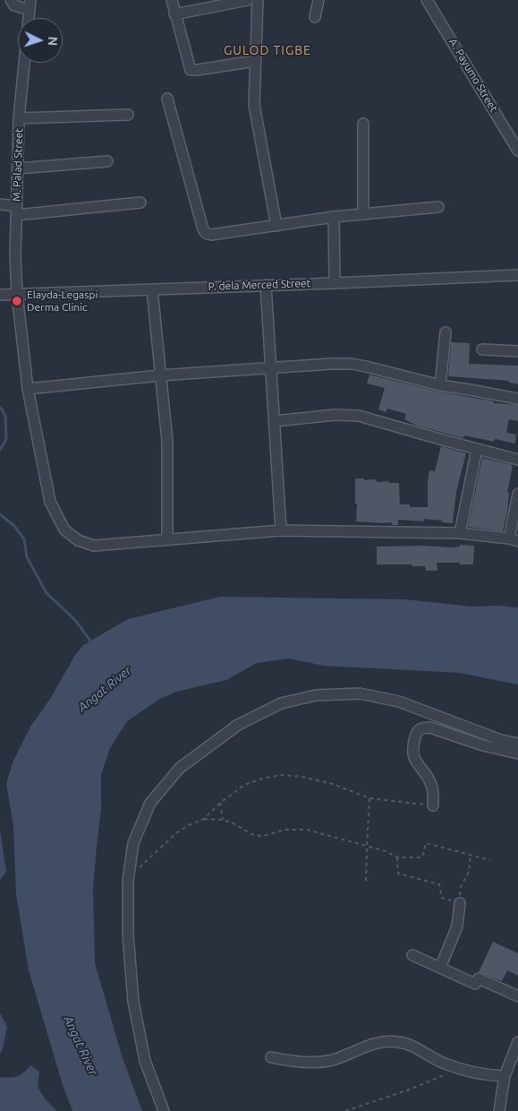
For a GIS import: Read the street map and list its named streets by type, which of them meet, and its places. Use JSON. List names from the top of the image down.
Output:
{
  "streets": {
    "street": ["A. Payumo Street", "M. Palad Street", "P. dela Merced Street"]
  },
  "crossings": [
    ["M. Palad Street", "P. dela Merced Street"]
  ],
  "districts": ["GULOD TIGBE"],
  "water": ["Angat River"],
  "places": ["Elayda-Legaspi Derma Clinic"],
  "north": "right"
}
